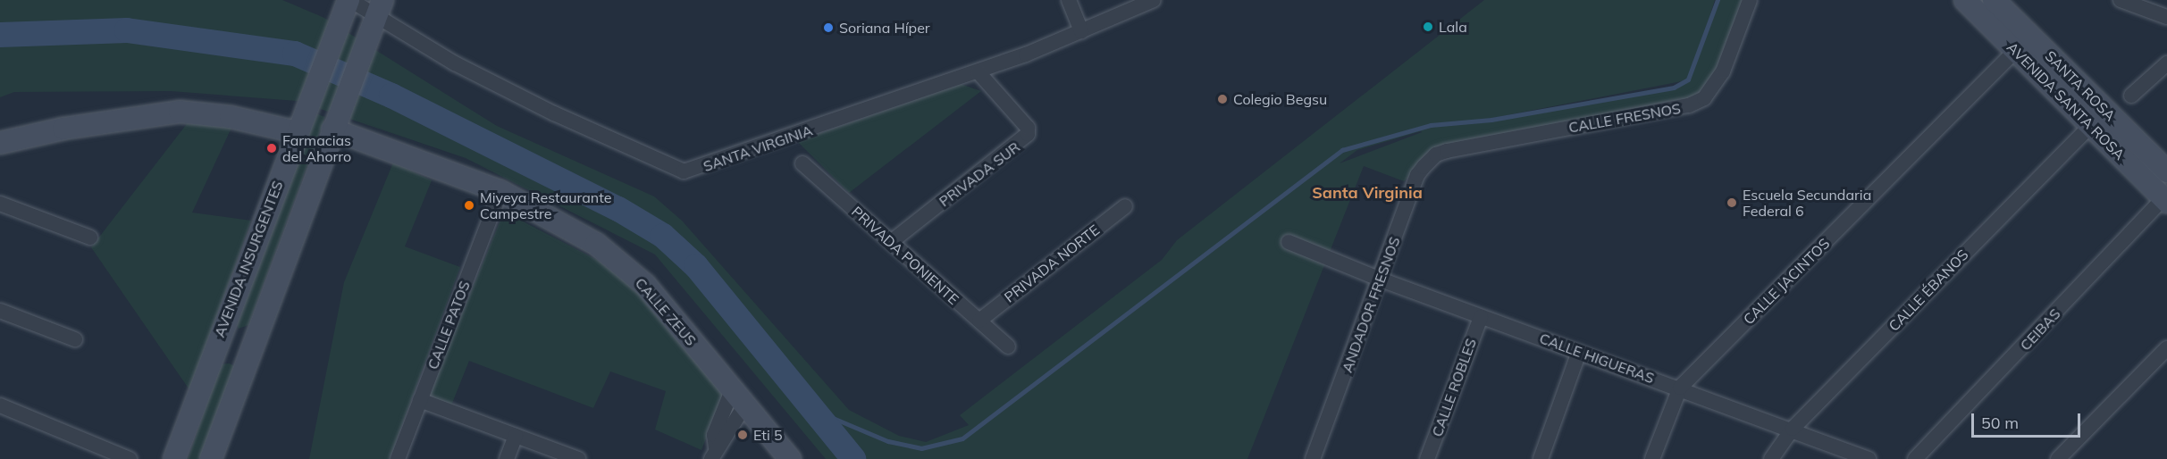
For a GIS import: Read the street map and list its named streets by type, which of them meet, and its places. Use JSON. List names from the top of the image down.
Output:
{
  "streets": {
    "main road": [
      "SANTA ROSA",
      "AVENIDA SANTA ROSA",
      "AVENIDA INSURGENTES",
      "CALLE ZEUS"
    ],
    "street": [
      "CALLE FRESNOS",
      "SANTA VIRGINIA",
      "PRIVADA SUR",
      "PRIVADA PONIENTE",
      "PRIVADA NORTE",
      "CALLE JACINTOS",
      "CALLE ÉBANOS",
      "ANDADOR FRESNOS",
      "CALLE PATOS",
      "CEIBAS",
      "CALLE HIGUERAS",
      "CALLE ROBLES"
    ]
  },
  "crossings": [
    ["SANTA ROSA", "AVENIDA SANTA ROSA"],
    ["SANTA ROSA", "CALLE JACINTOS"],
    ["AVENIDA SANTA ROSA", "CALLE JACINTOS"],
    ["AVENIDA SANTA ROSA", "CALLE ÉBANOS"],
    ["AVENIDA SANTA ROSA", "CEIBAS"],
    ["CALLE FRESNOS", "ANDADOR FRESNOS"],
    ["SANTA VIRGINIA", "PRIVADA SUR"],
    ["SANTA VIRGINIA", "AVENIDA INSURGENTES"],
    ["PRIVADA SUR", "PRIVADA PONIENTE"],
    ["PRIVADA PONIENTE", "PRIVADA NORTE"],
    ["CALLE JACINTOS", "CALLE HIGUERAS"],
    ["CALLE ÉBANOS", "CALLE HIGUERAS"],
    ["ANDADOR FRESNOS", "CALLE HIGUERAS"],
    ["CALLE ZEUS", "CALLE PATOS"],
    ["CALLE HIGUERAS", "CALLE ROBLES"]
  ],
  "districts": ["Santa Virginia"],
  "places": [
    "Lala",
    "Soriana Híper",
    "Colegio Begsu",
    "Farmacias del Ahorro",
    "Escuela Secundaria Federal 6",
    "Miyeya Restaurante Campestre",
    "Eti 5"
  ],
  "scale_bar": "50 m"
}
